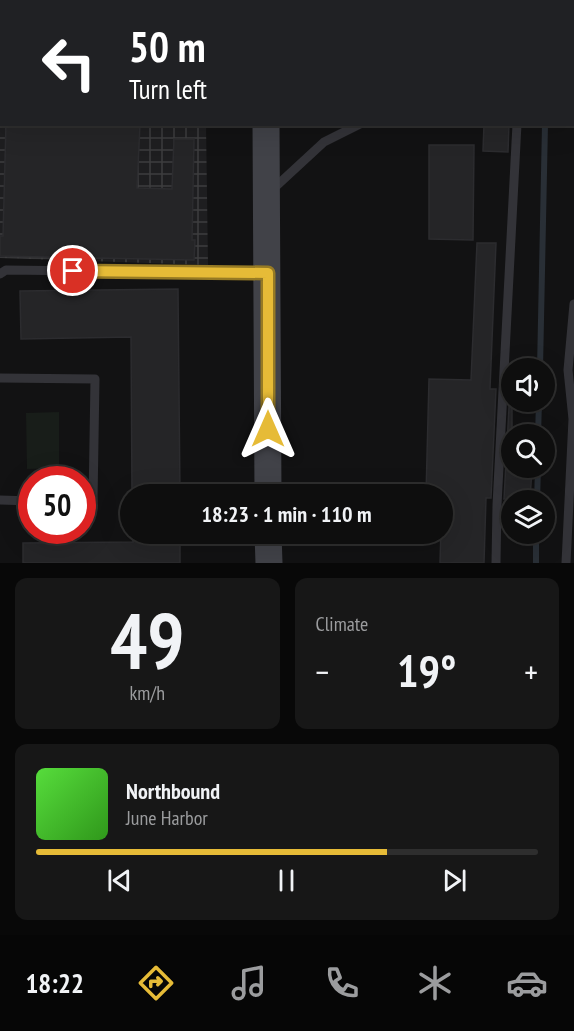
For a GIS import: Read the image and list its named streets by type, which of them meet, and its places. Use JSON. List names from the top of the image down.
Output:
{
  "page": {
    "turn": ["50 m", "Turn left"],
    "limit": "50",
    "trip": "18:23 · 1 min · 110 m",
    "tile": [
      ["49", "km/h"],
      "Climate"
    ],
    "heat": ["−", "19°", "+"],
    "song": ["Northbound", "June Harbor"],
    "tabs": "18:22"
  }
}
